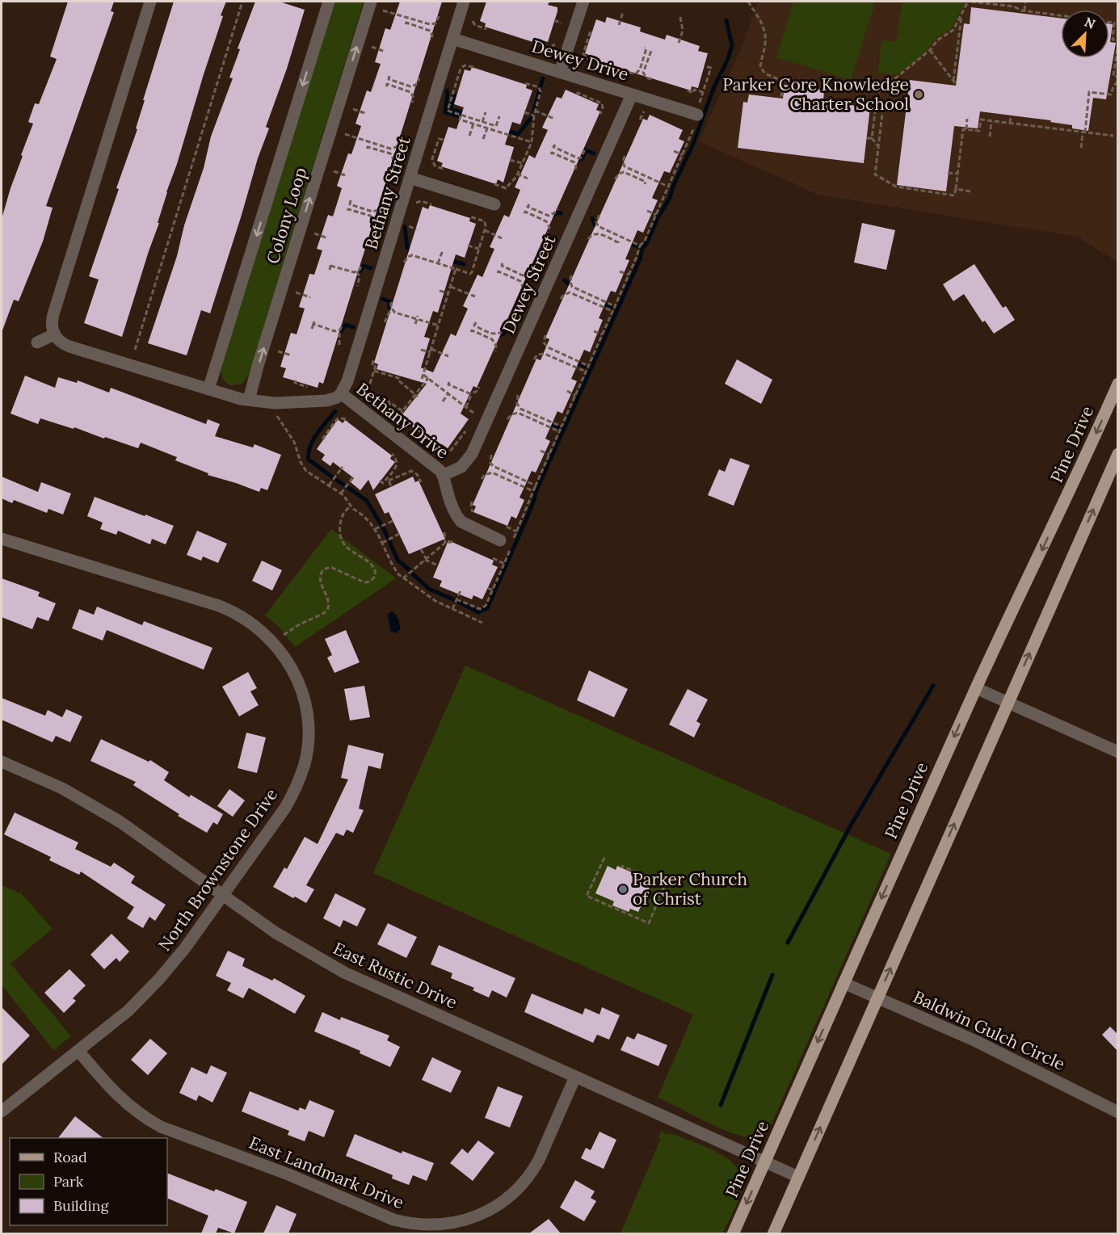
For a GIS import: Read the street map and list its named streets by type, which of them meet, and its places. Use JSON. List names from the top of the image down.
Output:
{
  "streets": {
    "main road": ["Pine Drive"],
    "street": [
      "Dewey Drive",
      "Bethany Street",
      "Colony Loop",
      "Dewey Street",
      "Bethany Drive",
      "North Brownstone Drive",
      "East Rustic Drive",
      "Baldwin Gulch Circle",
      "East Landmark Drive"
    ]
  },
  "crossings": [
    ["Dewey Drive", "Bethany Street"],
    ["Dewey Drive", "Dewey Street"],
    ["Bethany Street", "Bethany Drive"],
    ["Colony Loop", "Bethany Drive"],
    ["Dewey Street", "Bethany Drive"],
    ["Pine Drive", "East Rustic Drive"],
    ["Pine Drive", "Baldwin Gulch Circle"],
    ["North Brownstone Drive", "East Rustic Drive"],
    ["North Brownstone Drive", "East Landmark Drive"],
    ["East Rustic Drive", "East Landmark Drive"]
  ],
  "places": ["Parker Core Knowledge Charter School", "Parker Church of Christ"],
  "legend": ["Road", "Park", "Building"],
  "north": "top right"
}
